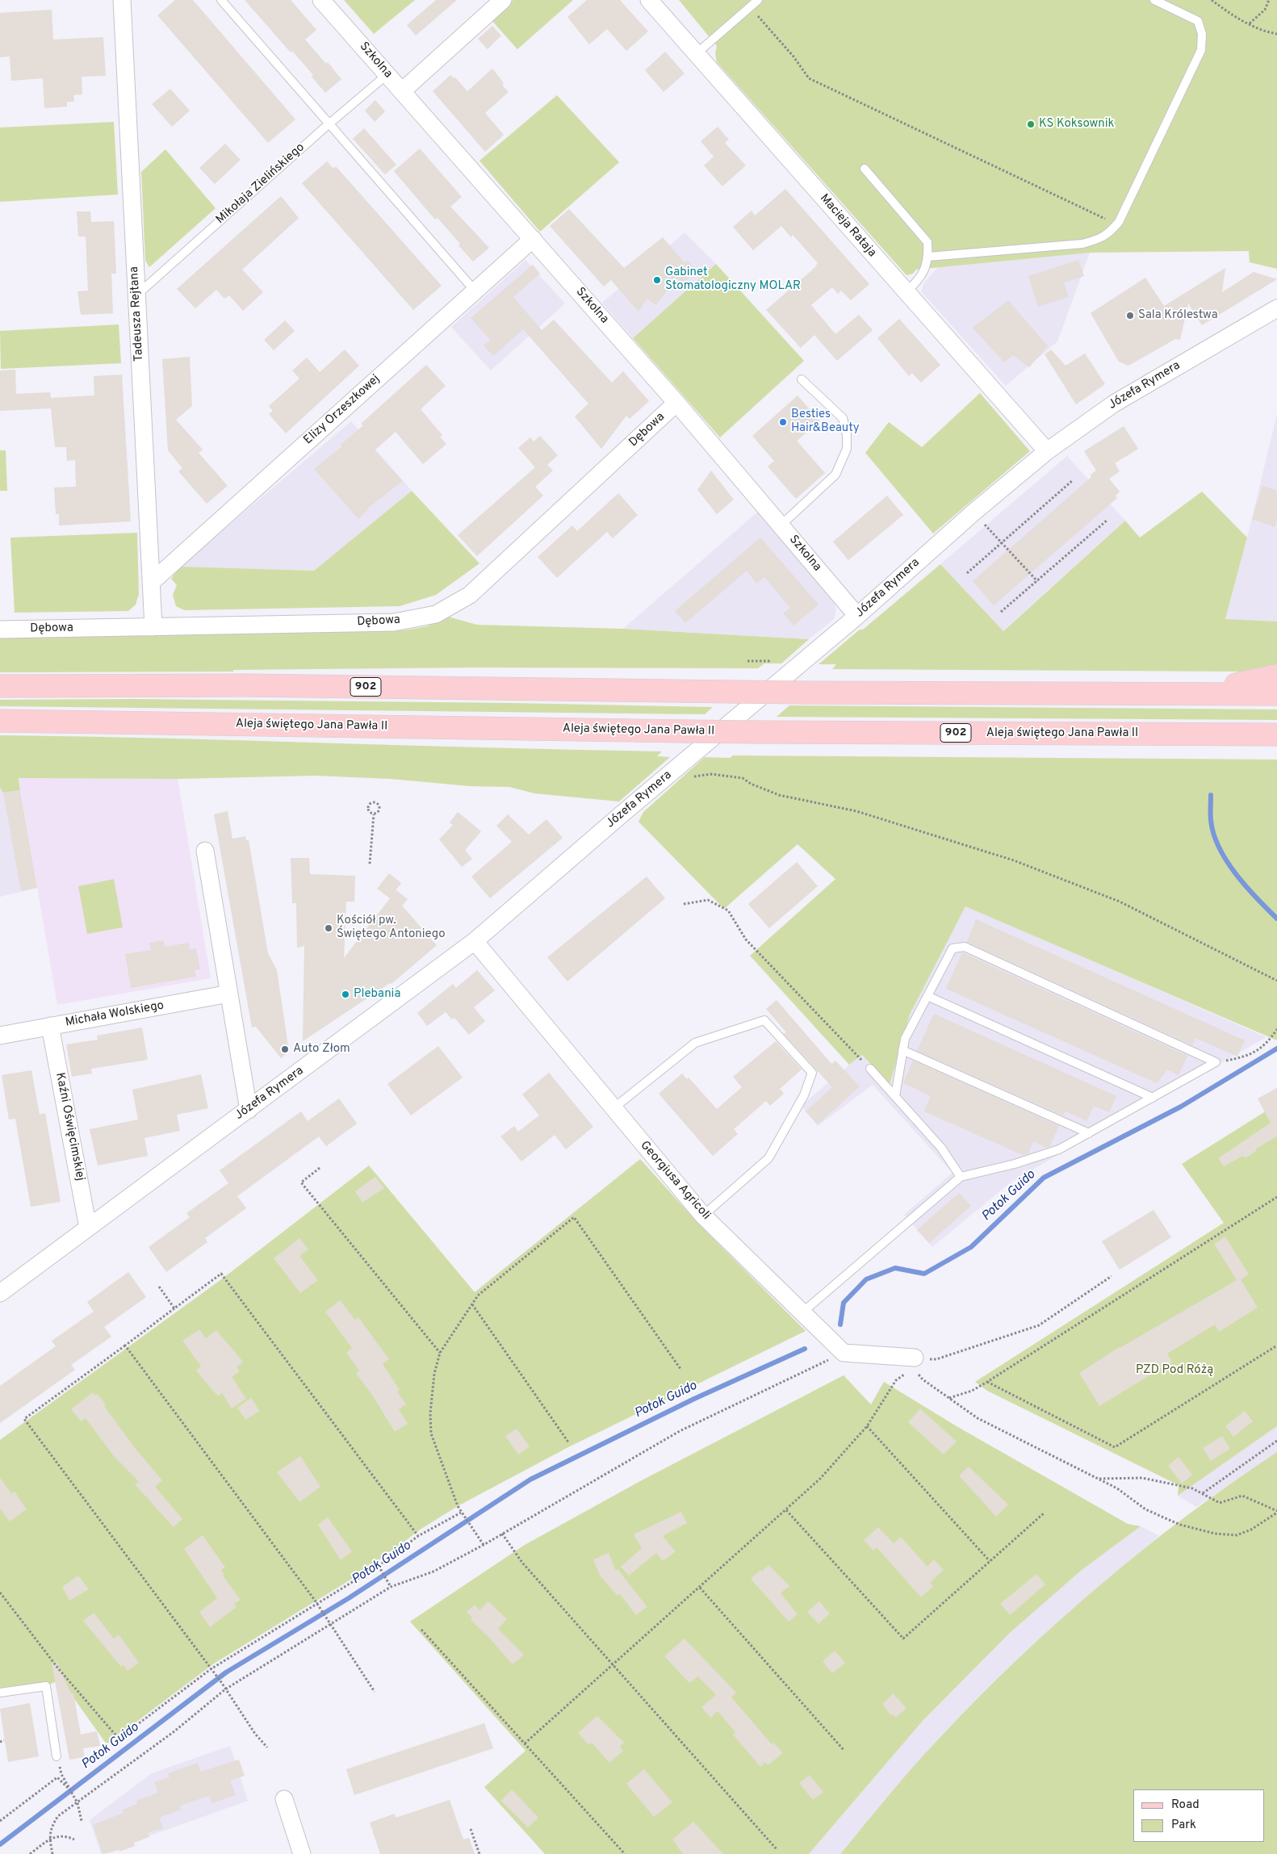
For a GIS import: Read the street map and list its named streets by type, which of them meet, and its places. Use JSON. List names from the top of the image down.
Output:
{
  "streets": {
    "main road": ["902", "Aleja świętego Jana Pawła II"],
    "street": [
      "Szkolna",
      "Macieja Rataja",
      "Tadeusza Rejtana",
      "Józefa Rymera",
      "Elizy Orzeszkowej",
      "Dębowa",
      "Michała Wolskiego",
      "Kaźni Oświęcimskiej",
      "Georgiusa Agricoli"
    ],
    "lane": ["Mikołaja Zielińskiego"]
  },
  "crossings": [
    ["Szkolna", "Mikołaja Zielińskiego"],
    ["Szkolna", "Józefa Rymera"],
    ["Szkolna", "Elizy Orzeszkowej"],
    ["Szkolna", "Dębowa"],
    ["Mikołaja Zielińskiego", "Tadeusza Rejtana"],
    ["Macieja Rataja", "Józefa Rymera"],
    ["Tadeusza Rejtana", "Elizy Orzeszkowej"],
    ["Tadeusza Rejtana", "Dębowa"],
    ["Józefa Rymera", "Kaźni Oświęcimskiej"],
    ["Józefa Rymera", "Georgiusa Agricoli"],
    ["Michała Wolskiego", "Kaźni Oświęcimskiej"]
  ],
  "water": ["Potok Guido"],
  "parks": ["PZD Pod Różą"],
  "places": [
    "KS Koksownik",
    "Gabinet Stomatologiczny MOLAR",
    "Sala Królestwa",
    "Besties Hair&Beauty",
    "Kościół pw. Świętego Antoniego",
    "Plebania",
    "Auto Złom"
  ],
  "legend": ["Road", "Park"]
}
